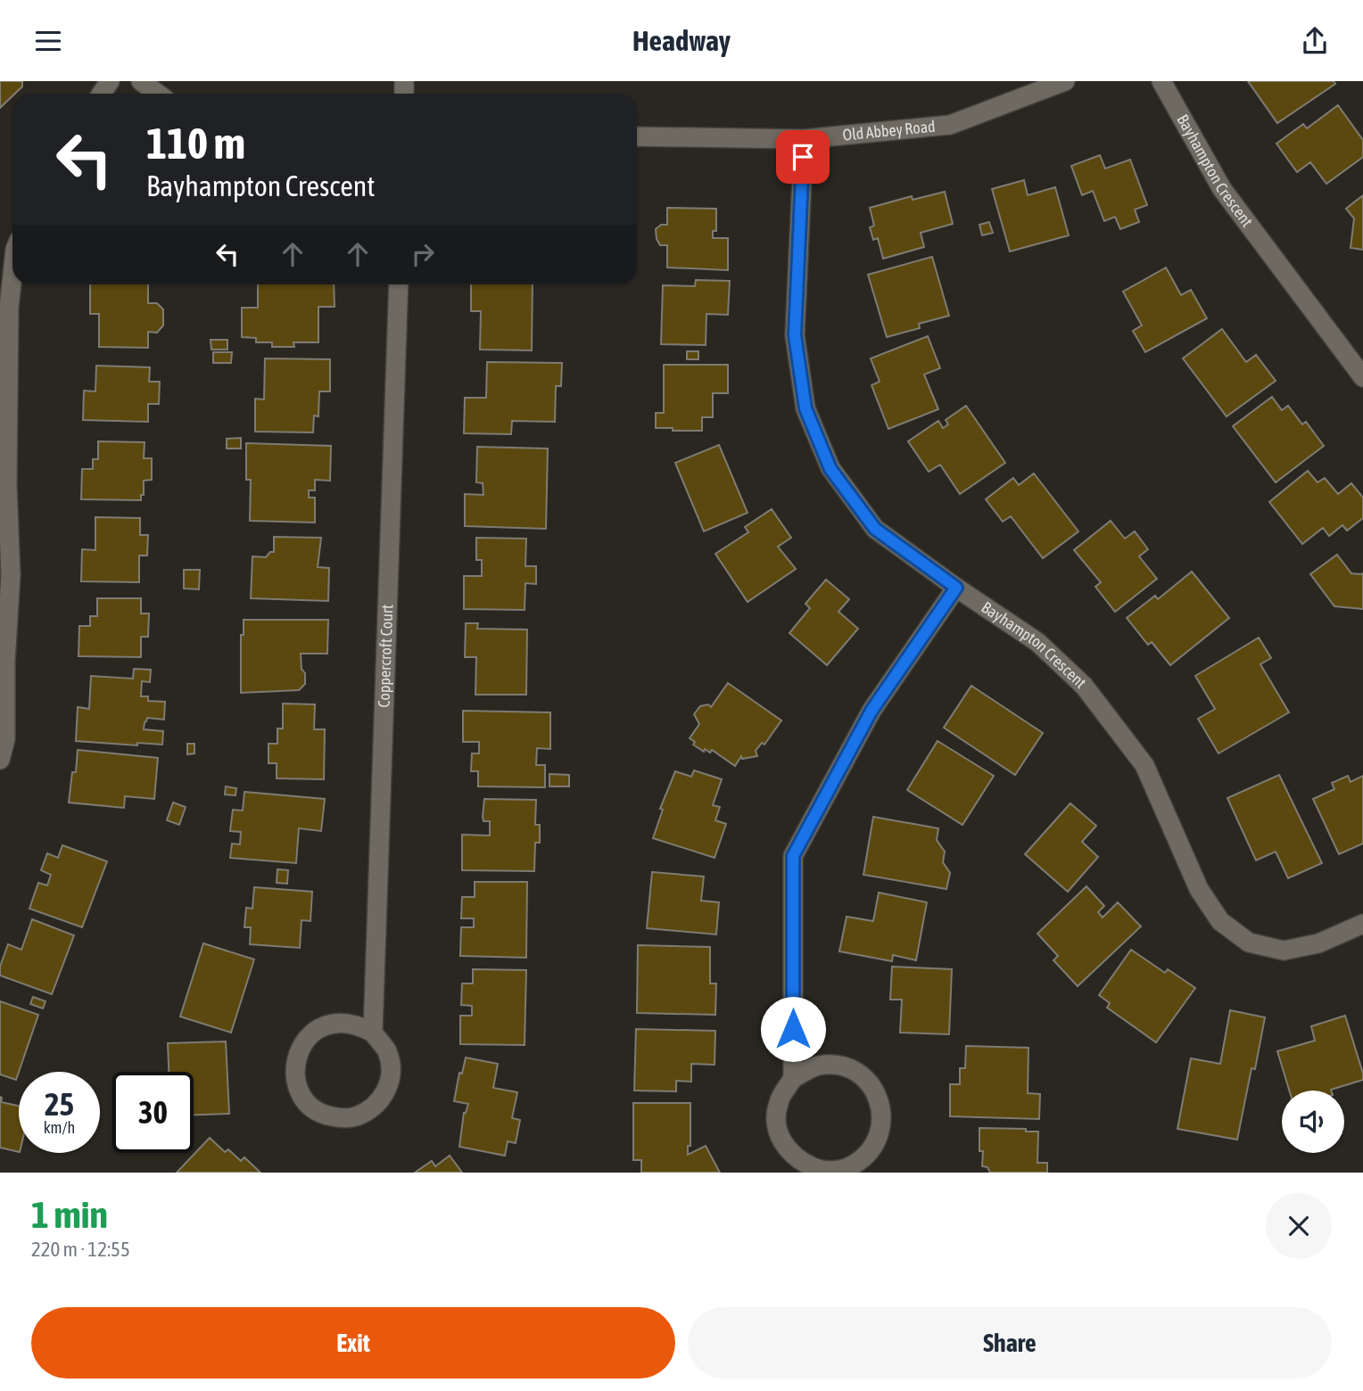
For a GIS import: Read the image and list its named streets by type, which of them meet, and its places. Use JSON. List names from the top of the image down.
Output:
{
  "streets": {
    "street": ["Old Abbey Road", "Bayhampton Crescent", "Coppercroft Court"]
  },
  "crossings": [
    ["Old Abbey Road", "Bayhampton Crescent"]
  ],
  "page": {
    "header": "Headway",
    "turn": ["110 m", "Bayhampton Crescent"],
    "speed": "25 km/h",
    "limit": "30",
    "heading": ["1 min", "220 m · 12:55"],
    "buttons": ["Exit", "Share"]
  }
}
